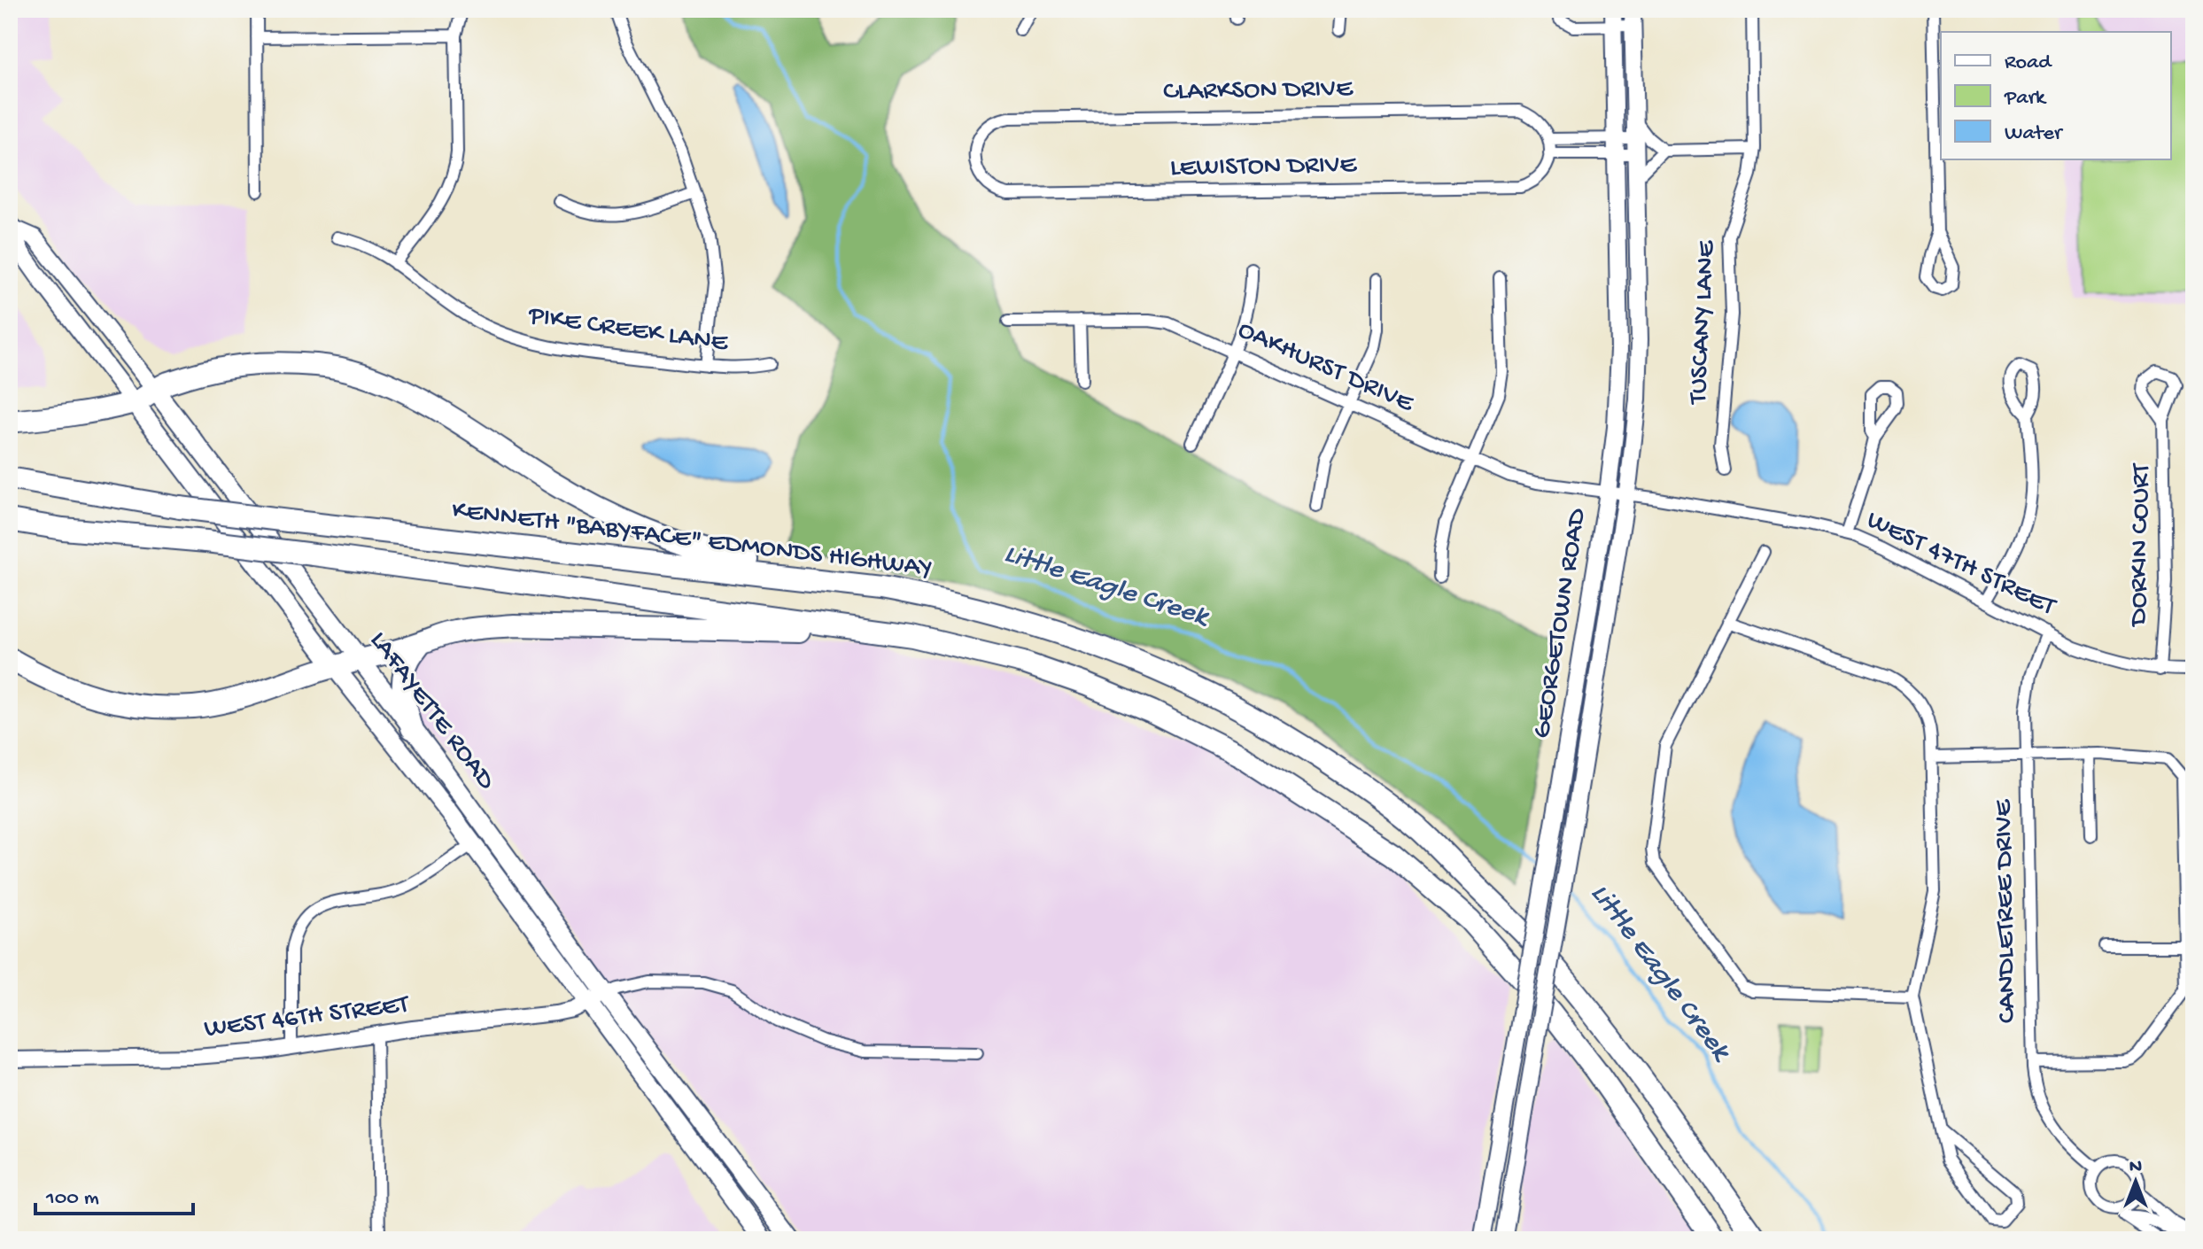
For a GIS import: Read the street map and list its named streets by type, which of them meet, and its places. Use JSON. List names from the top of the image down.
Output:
{
  "streets": {
    "highway": ["KENNETH \"BABYFACE\" EDMONDS HIGHWAY"],
    "main road": ["GEORGETOWN ROAD", "LAFAYETTE ROAD"],
    "street": [
      "CLARKSON DRIVE",
      "LEWISTON DRIVE",
      "TUSCANY LANE",
      "PIKE CREEK LANE",
      "OAKHURST DRIVE",
      "DORKIN COURT",
      "WEST 47TH STREET",
      "CANDLETREE DRIVE",
      "WEST 46TH STREET"
    ]
  },
  "crossings": [
    ["CLARKSON DRIVE", "LEWISTON DRIVE"],
    ["OAKHURST DRIVE", "WEST 47TH STREET"],
    ["OAKHURST DRIVE", "GEORGETOWN ROAD"],
    ["DORKIN COURT", "WEST 47TH STREET"],
    ["WEST 47TH STREET", "GEORGETOWN ROAD"],
    ["WEST 47TH STREET", "CANDLETREE DRIVE"],
    ["LAFAYETTE ROAD", "WEST 46TH STREET"]
  ],
  "water": ["Little Eagle Creek"],
  "legend": ["Road", "Park", "Water"],
  "scale_bar": "100 m",
  "north": "top"
}
